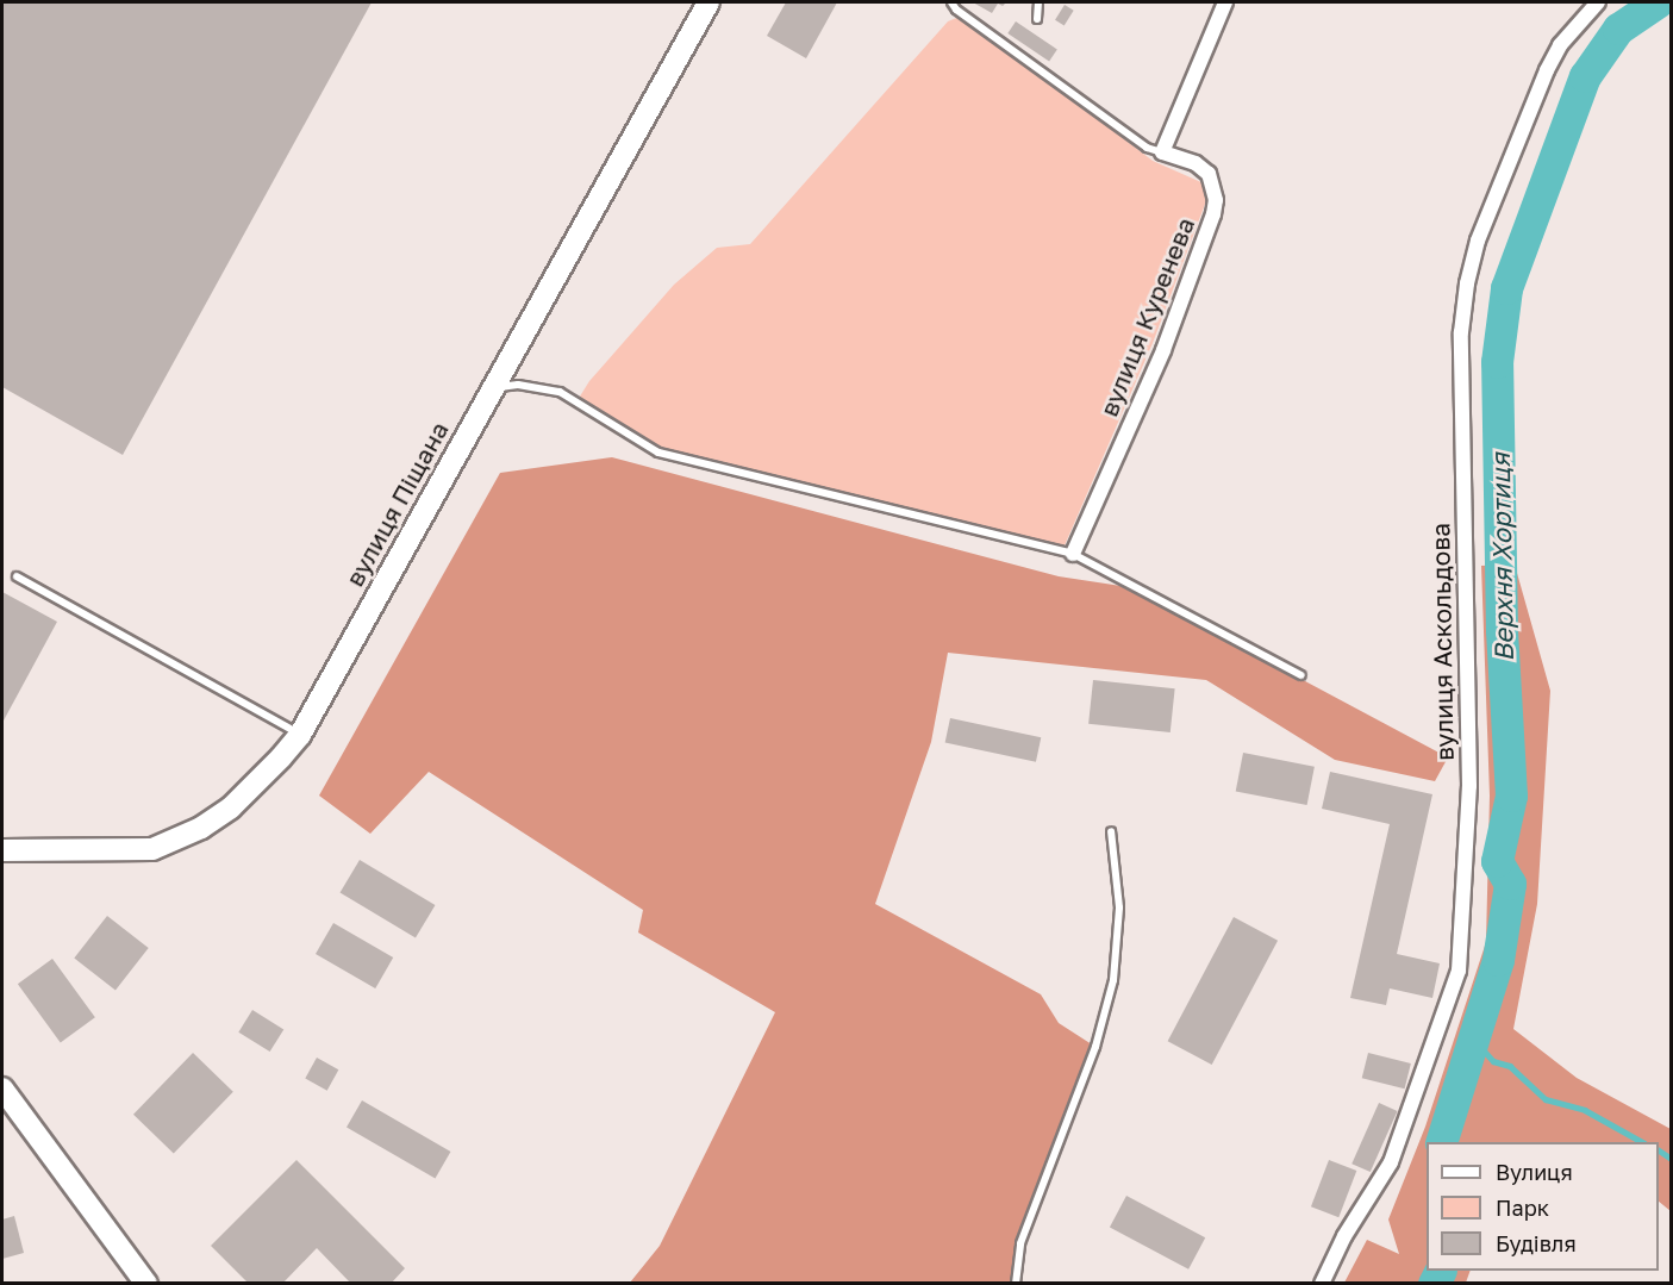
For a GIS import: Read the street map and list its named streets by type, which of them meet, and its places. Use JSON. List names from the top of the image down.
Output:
{
  "streets": {
    "street": ["вулиця Куренева", "вулиця Піщана", "вулиця Аскольдова"]
  },
  "water": ["Верхня Хортиця"],
  "legend": ["Вулиця", "Парк", "Будівля"]
}
